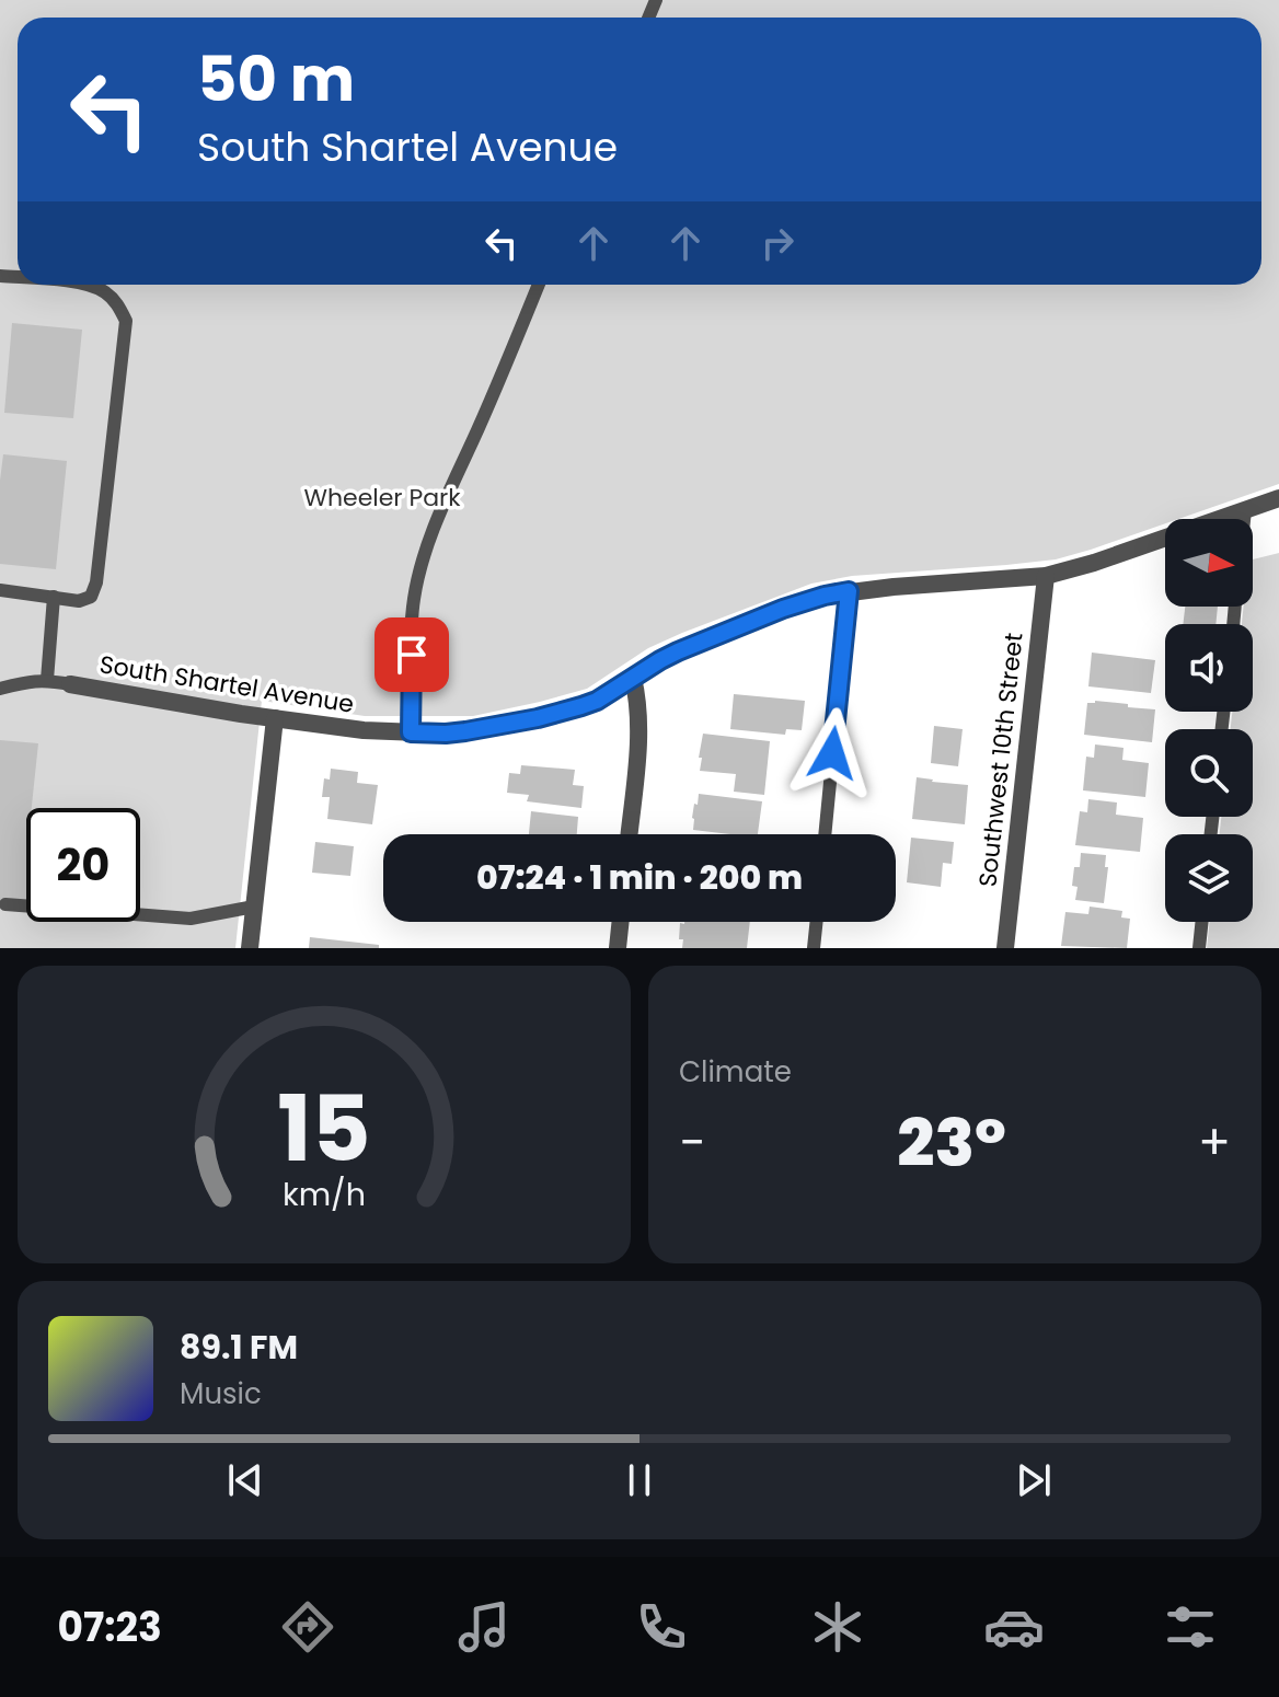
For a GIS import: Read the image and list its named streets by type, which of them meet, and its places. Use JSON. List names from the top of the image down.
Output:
{
  "streets": {
    "street": ["South Shartel Avenue", "Southwest 10th Street"]
  },
  "crossings": [
    ["South Shartel Avenue", "Southwest 10th Street"]
  ],
  "parks": ["Wheeler Park"],
  "north": "right",
  "page": {
    "turn": ["50 m", "South Shartel Avenue"],
    "limit": "20",
    "trip": "07:24 · 1 min · 200 m",
    "tile": "Climate",
    "heat": ["−", "23°", "+"],
    "song": ["89.1 FM", "Music"],
    "tabs": "07:23",
    "gauge": ["15", "km/h"]
  }
}
